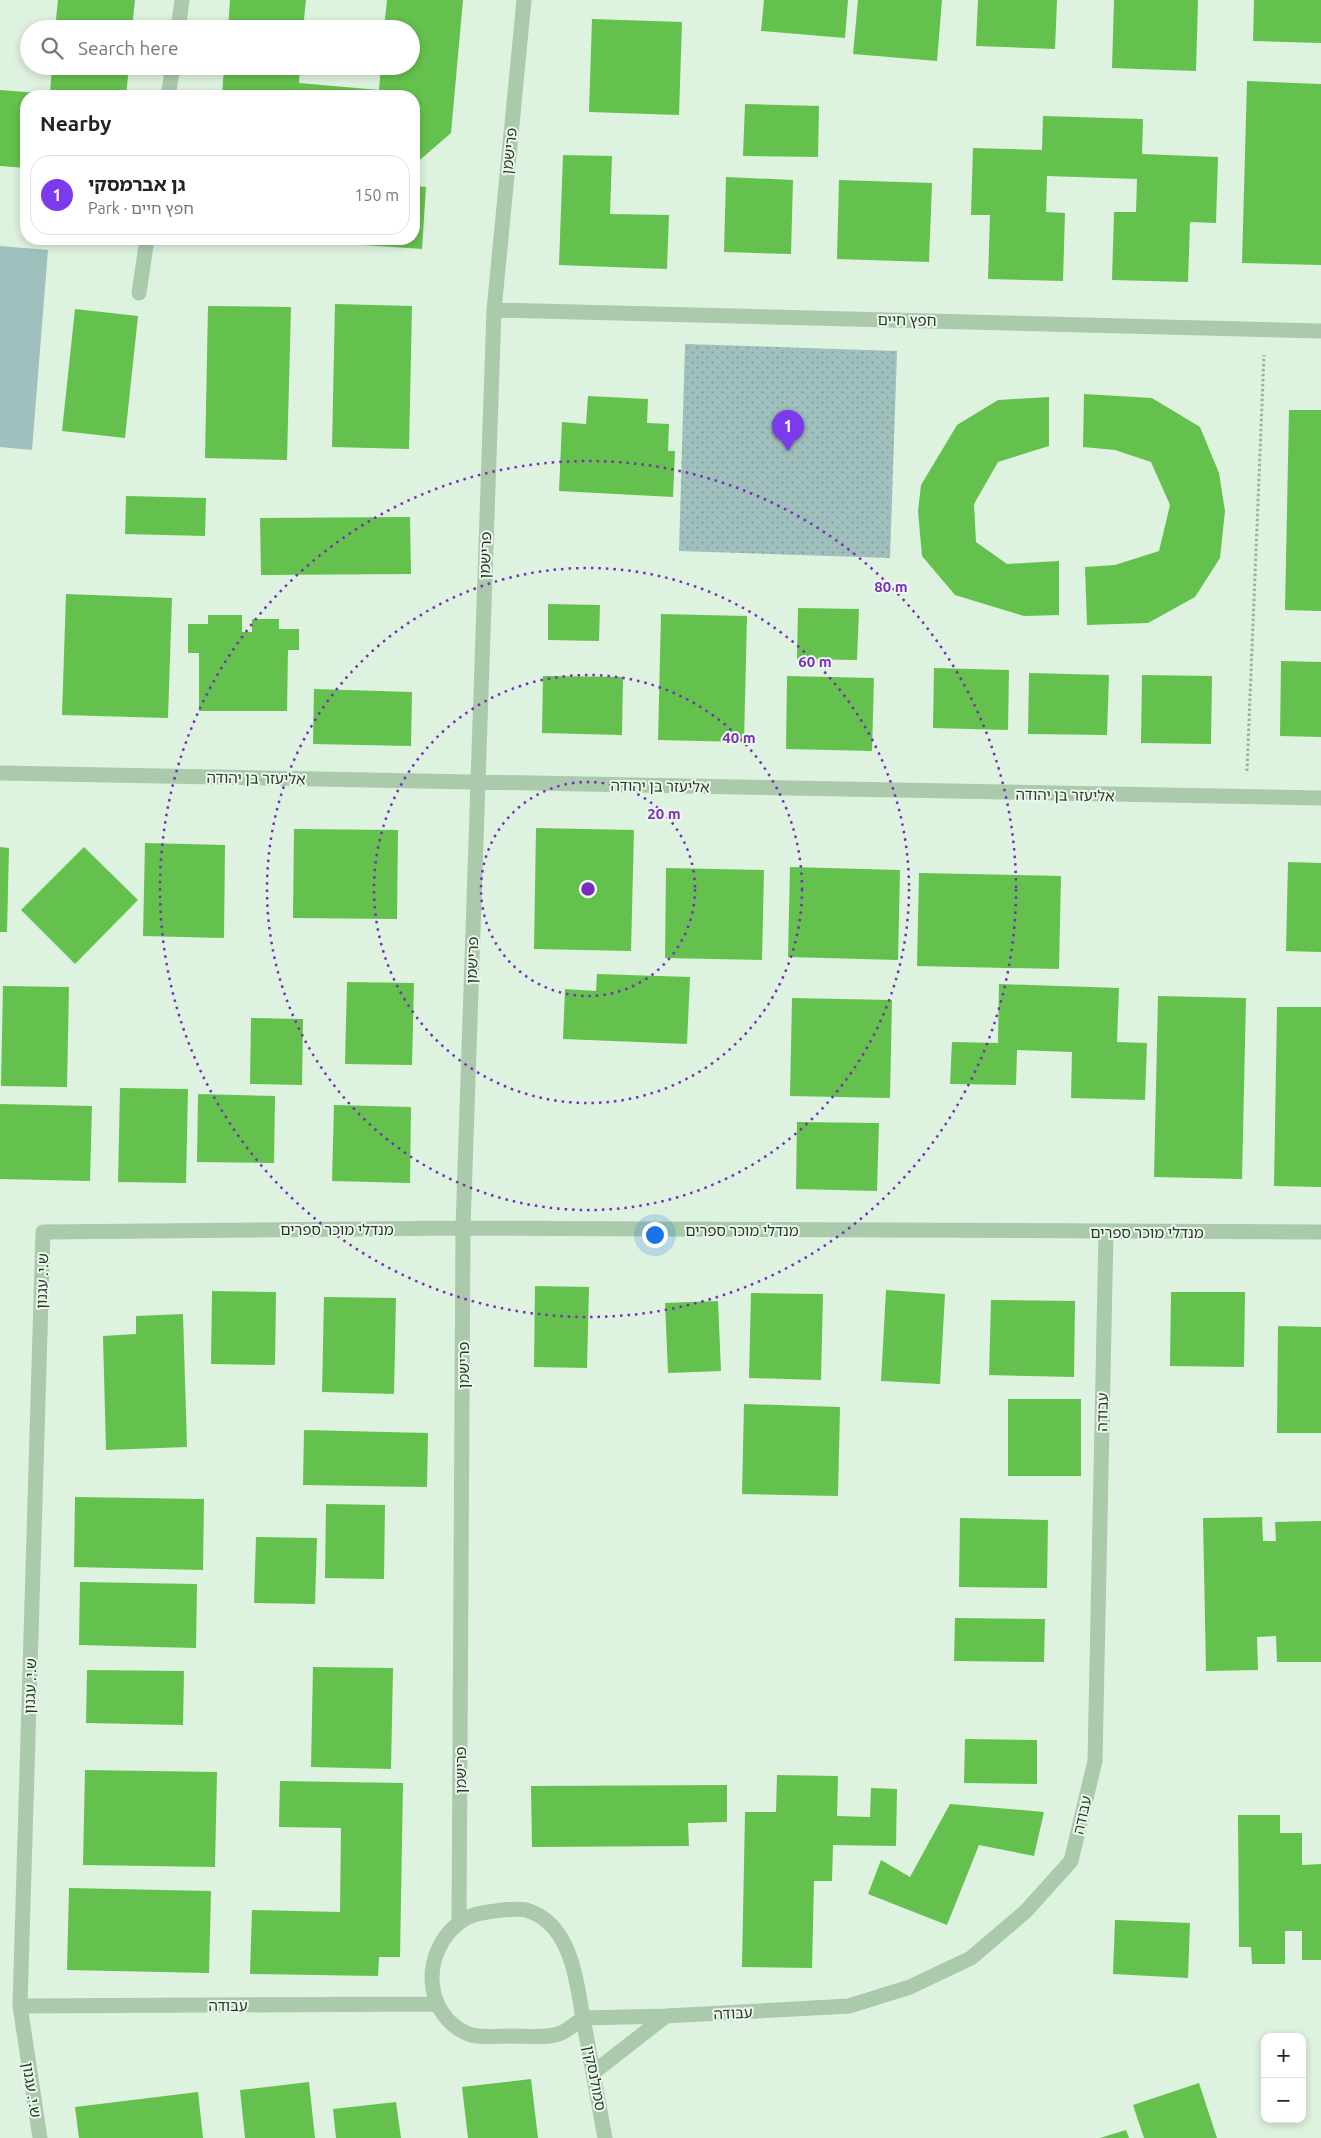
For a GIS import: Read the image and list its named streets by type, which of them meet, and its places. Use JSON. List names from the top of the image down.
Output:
{
  "streets": {
    "street": [
      "פרישמן",
      "חפץ חיים",
      "אליעזר בן יהודה",
      "מנדלי מוכר ספרים",
      "ש.י. עגנון",
      "עבודה",
      "סמולנסקין"
    ]
  },
  "crossings": [
    ["פרישמן", "חפץ חיים"],
    ["פרישמן", "אליעזר בן יהודה"],
    ["פרישמן", "מנדלי מוכר ספרים"],
    ["פרישמן", "עבודה"],
    ["פרישמן", "סמולנסקין"],
    ["מנדלי מוכר ספרים", "ש.י. עגנון"],
    ["מנדלי מוכר ספרים", "עבודה"],
    ["ש.י. עגנון", "עבודה"],
    ["עבודה", "סמולנסקין"]
  ],
  "page": {
    "search": "Search here",
    "heading": "Nearby",
    "list": [
      {
        "mark": "1",
        "name": "גן אברמסקי",
        "note": "Park · חפץ חיים",
        "value": "150 m"
      }
    ],
    "pins": "1",
    "map_buttons": ["+", "−"]
  },
  "rings": [
    "80 m",
    "60 m",
    "40 m",
    "20 m"
  ]
}
